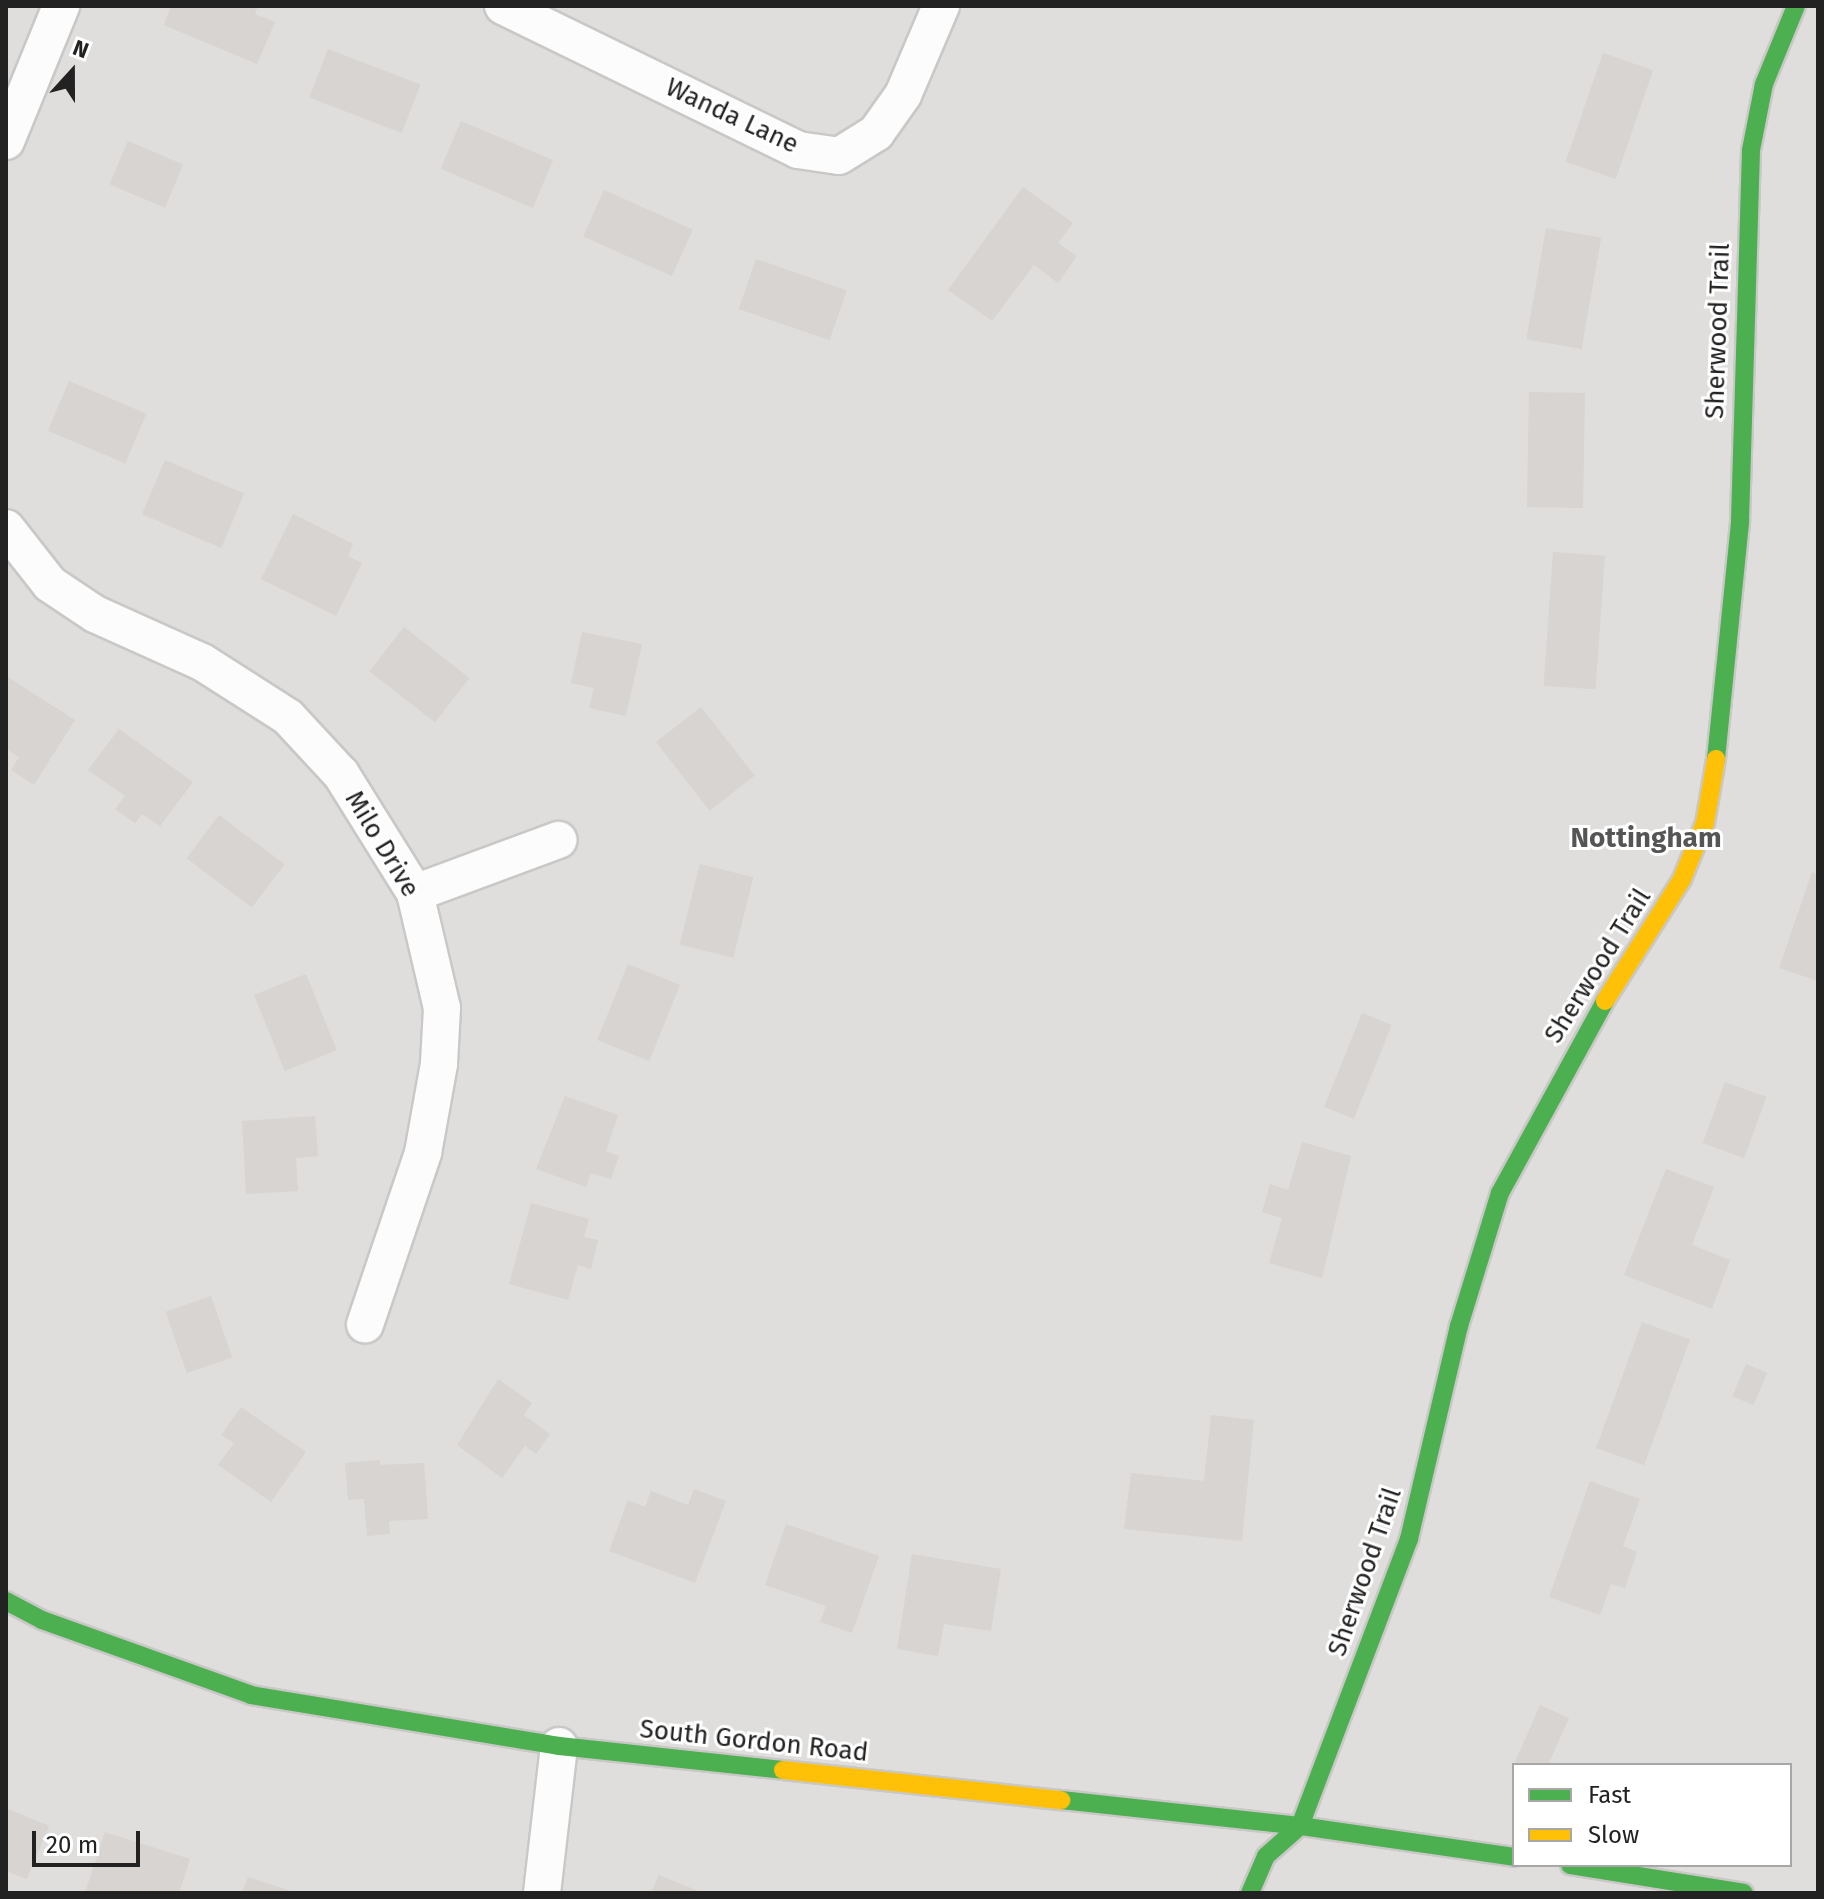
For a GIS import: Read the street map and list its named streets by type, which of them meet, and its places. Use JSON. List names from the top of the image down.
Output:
{
  "streets": {
    "street": [
      "Wanda Lane",
      "Sherwood Trail",
      "Milo Drive",
      "South Gordon Road"
    ]
  },
  "crossings": [
    ["Sherwood Trail", "South Gordon Road"]
  ],
  "districts": ["Nottingham"],
  "legend": ["Fast", "Slow"],
  "scale_bar": "20 m",
  "north": "top"
}
